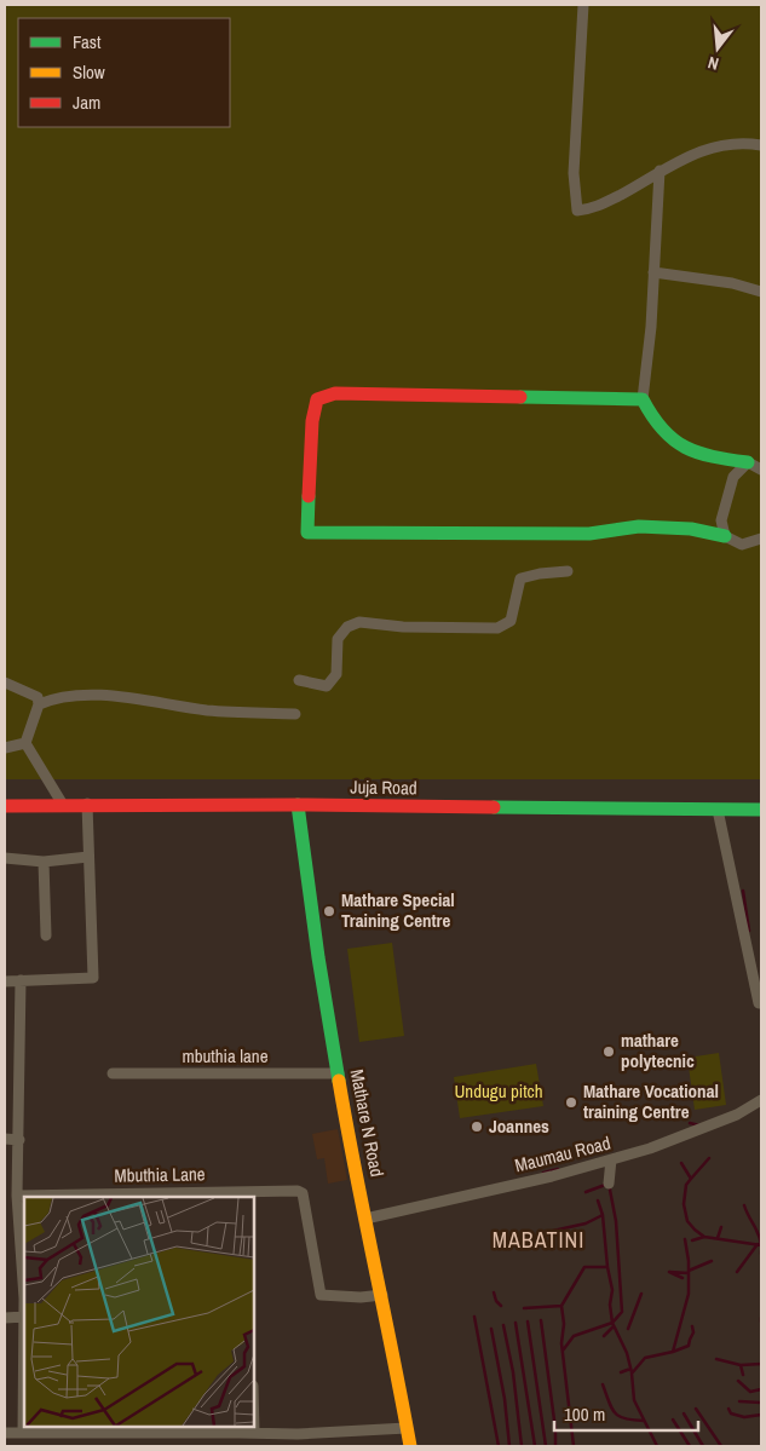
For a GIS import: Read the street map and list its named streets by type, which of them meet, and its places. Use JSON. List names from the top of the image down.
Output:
{
  "streets": {
    "street": [
      "Juja Road",
      "mbuthia lane",
      "Mathare N Road",
      "Maumau Road",
      "Mbuthia Lane"
    ]
  },
  "crossings": [
    ["Juja Road", "Mathare N Road"],
    ["mbuthia lane", "Mathare N Road"],
    ["Mathare N Road", "Maumau Road"],
    ["Mathare N Road", "Mbuthia Lane"]
  ],
  "districts": ["MABATINI"],
  "parks": ["Undugu pitch"],
  "places": [
    "Mathare Special Training Centre",
    "mathare polytecnic",
    "Mathare Vocational training Centre",
    "Joannes"
  ],
  "legend": ["Fast", "Slow", "Jam"],
  "scale_bar": "100 m",
  "north": "bottom"
}
